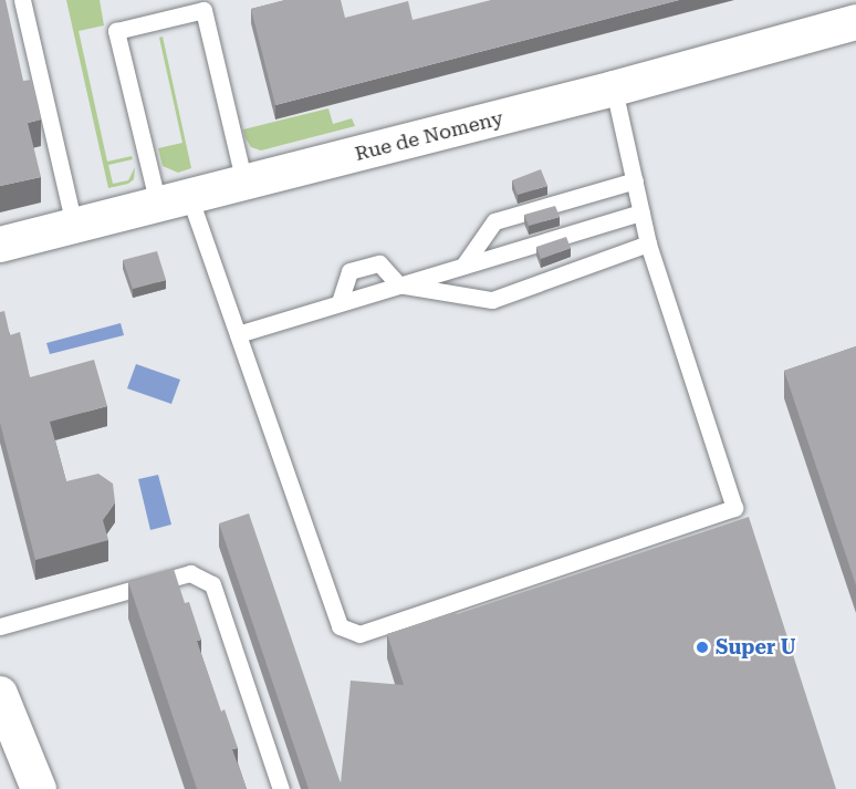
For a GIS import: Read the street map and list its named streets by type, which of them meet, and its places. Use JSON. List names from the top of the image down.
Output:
{
  "streets": {
    "street": ["Rue de Nomeny"]
  },
  "places": ["Super U"]
}
